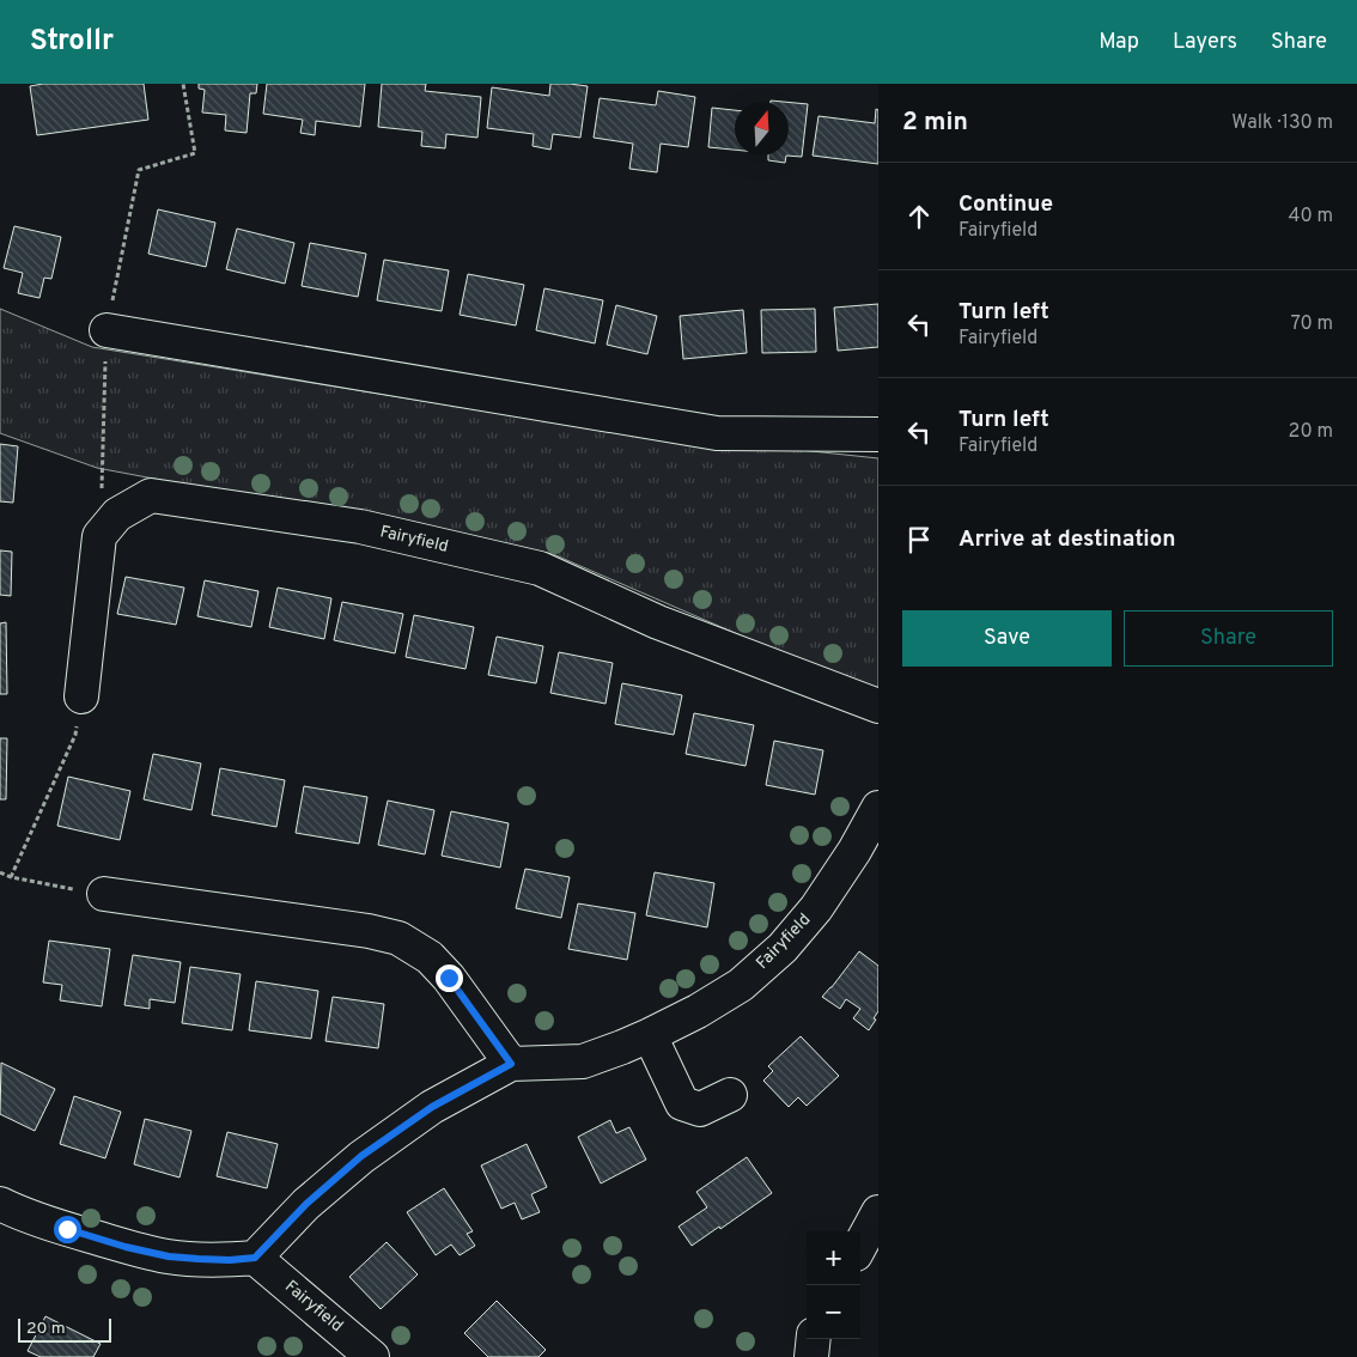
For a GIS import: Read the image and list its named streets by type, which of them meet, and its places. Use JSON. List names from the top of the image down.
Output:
{
  "streets": {
    "street": ["Fairyfield"]
  },
  "scale_bar": "20 m",
  "north": "top",
  "page": {
    "header": "Strollr",
    "nav": ["Map", "Layers", "Share"],
    "heading": ["2 min", "Walk · 130 m"],
    "list": [
      ["Continue", "Fairyfield", "40 m"],
      ["Turn left", "Fairyfield", "70 m"],
      ["Turn left", "Fairyfield", "20 m"],
      "Arrive at destination"
    ],
    "buttons": ["Save", "Share"],
    "map_buttons": ["+", "−"],
    "scale": "20 m"
  }
}
